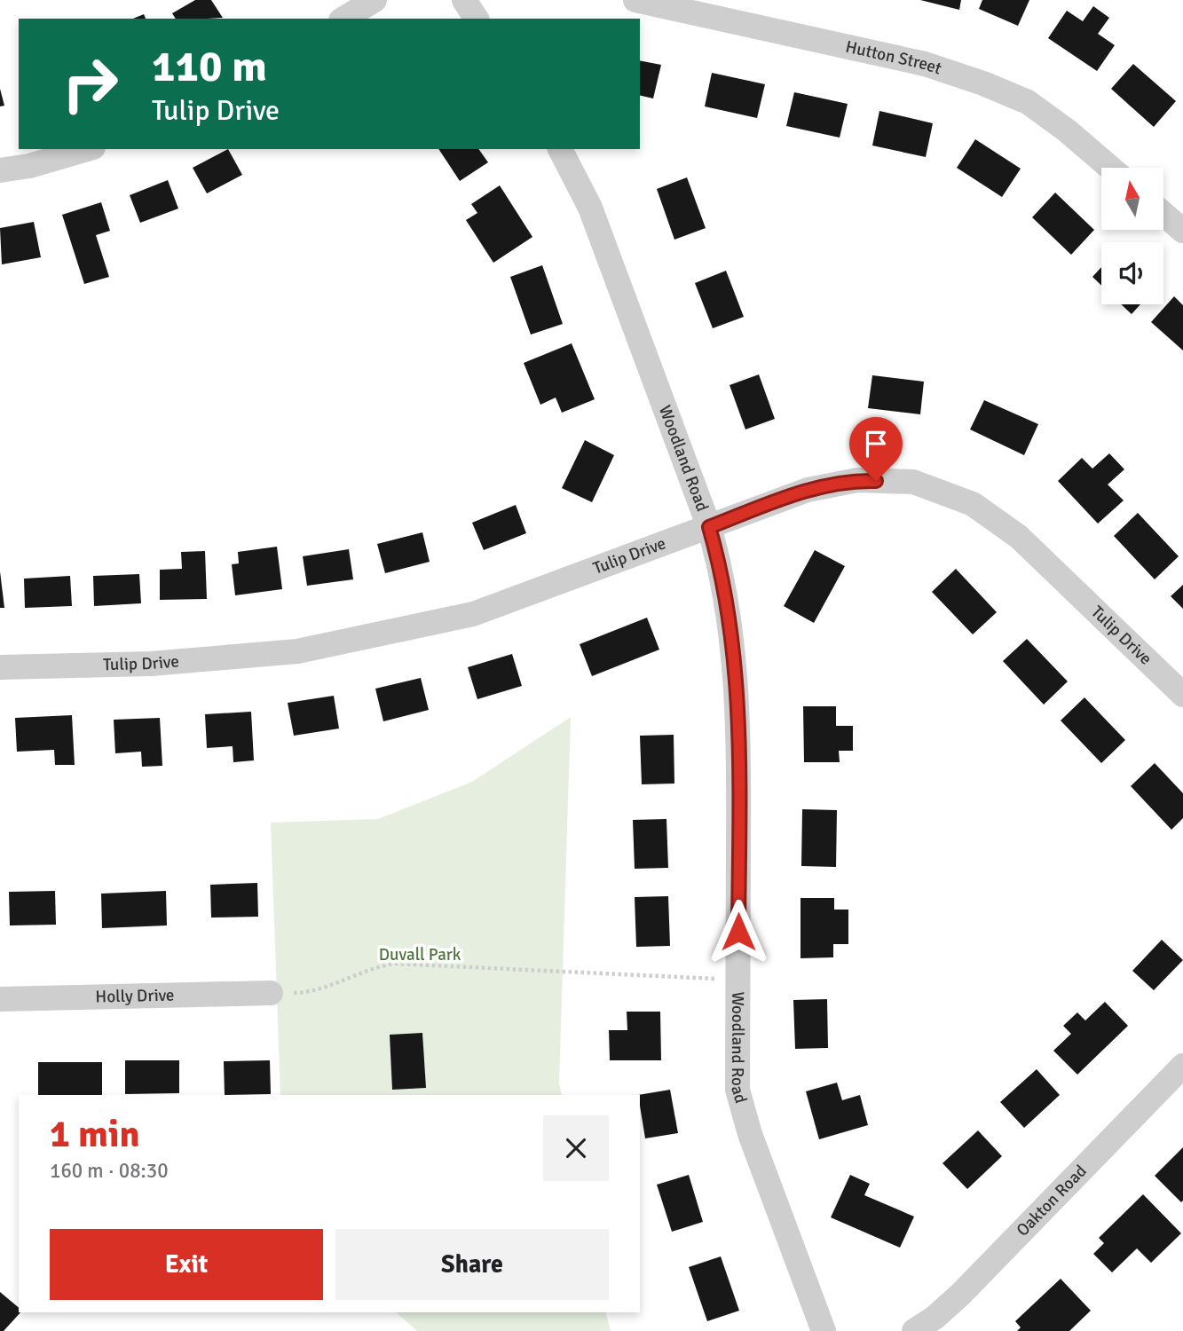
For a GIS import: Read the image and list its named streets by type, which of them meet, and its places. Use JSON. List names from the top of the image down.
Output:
{
  "streets": {
    "street": [
      "Hutton Street",
      "Woodland Road",
      "Tulip Drive",
      "Holly Drive",
      "Oakton Road"
    ]
  },
  "crossings": [
    ["Woodland Road", "Tulip Drive"]
  ],
  "parks": ["Duvall Park"],
  "north": "top",
  "page": {
    "turn": ["110 m", "Tulip Drive"],
    "heading": ["1 min", "160 m · 08:30"],
    "buttons": ["Exit", "Share"]
  }
}
